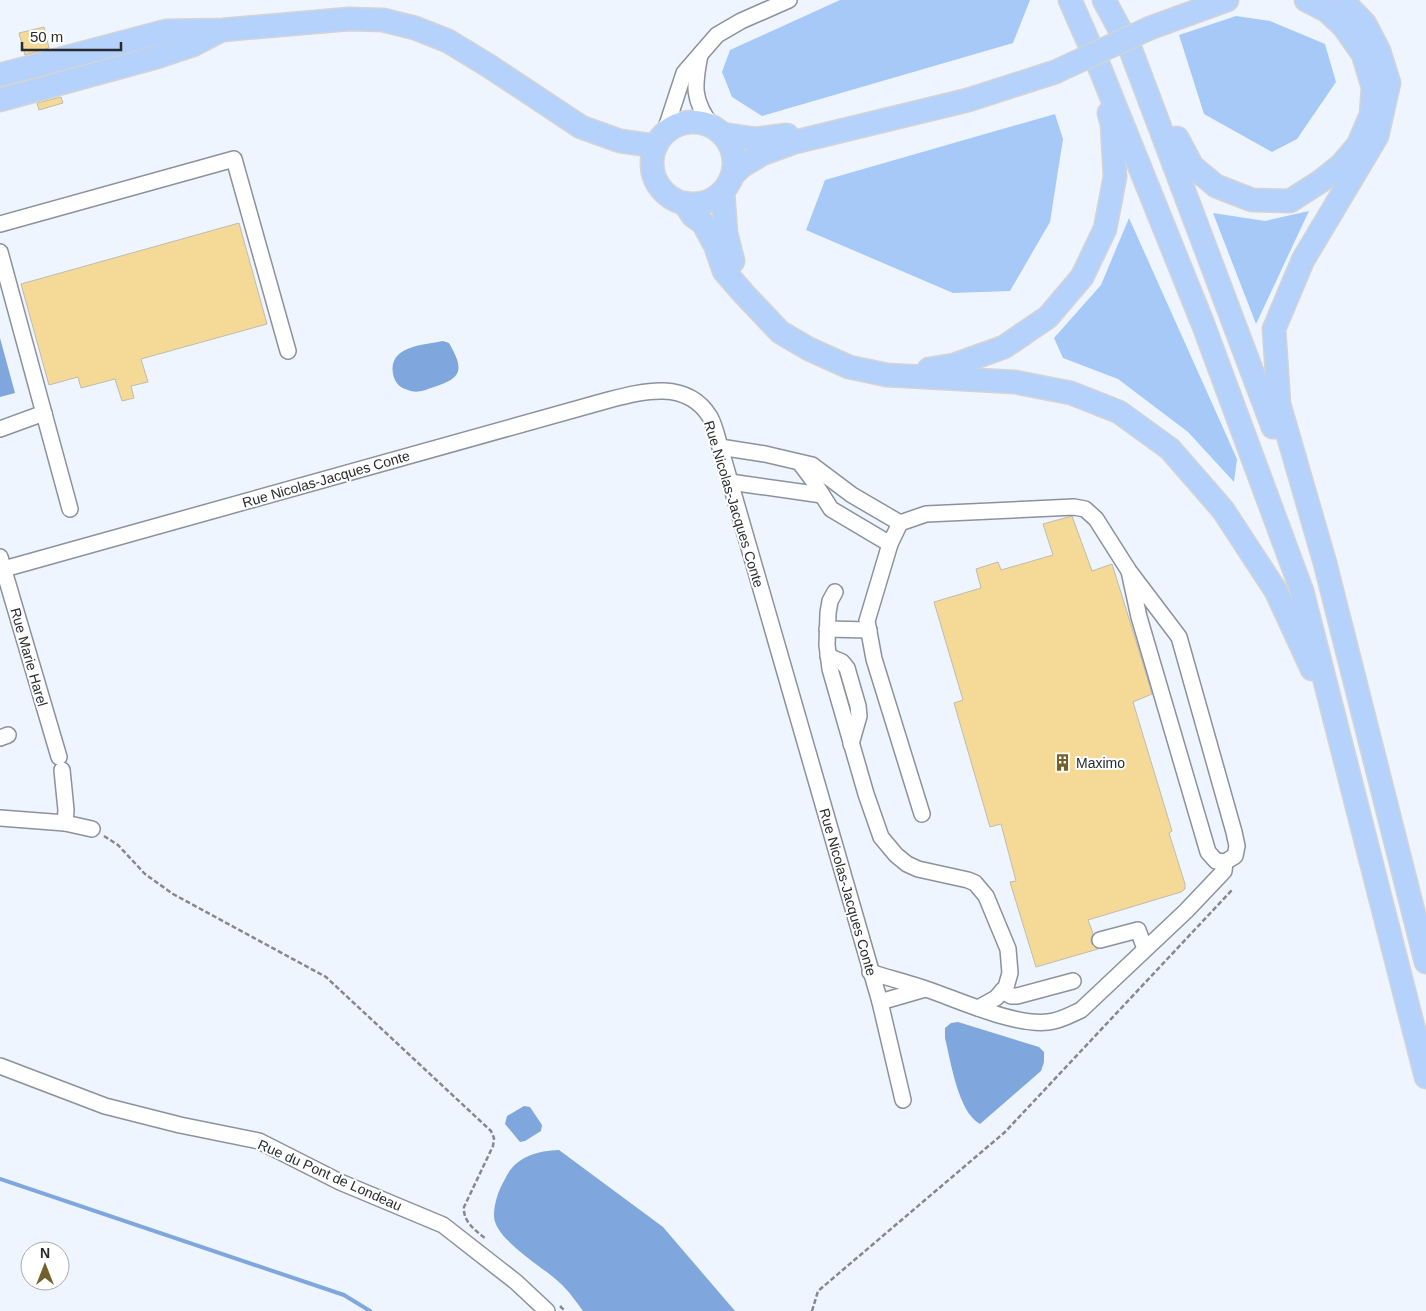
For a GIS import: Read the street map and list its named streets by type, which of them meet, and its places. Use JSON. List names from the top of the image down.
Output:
{
  "streets": {
    "street": ["Rue Nicolas-Jacques Conte", "Rue Marie Harel", "Rue du Pont de Londeau"]
  },
  "crossings": [
    ["Rue Nicolas-Jacques Conte", "Rue Marie Harel"]
  ],
  "places": {
    "building": ["Maximo"]
  },
  "scale_bar": "50 m",
  "north": "top"
}
